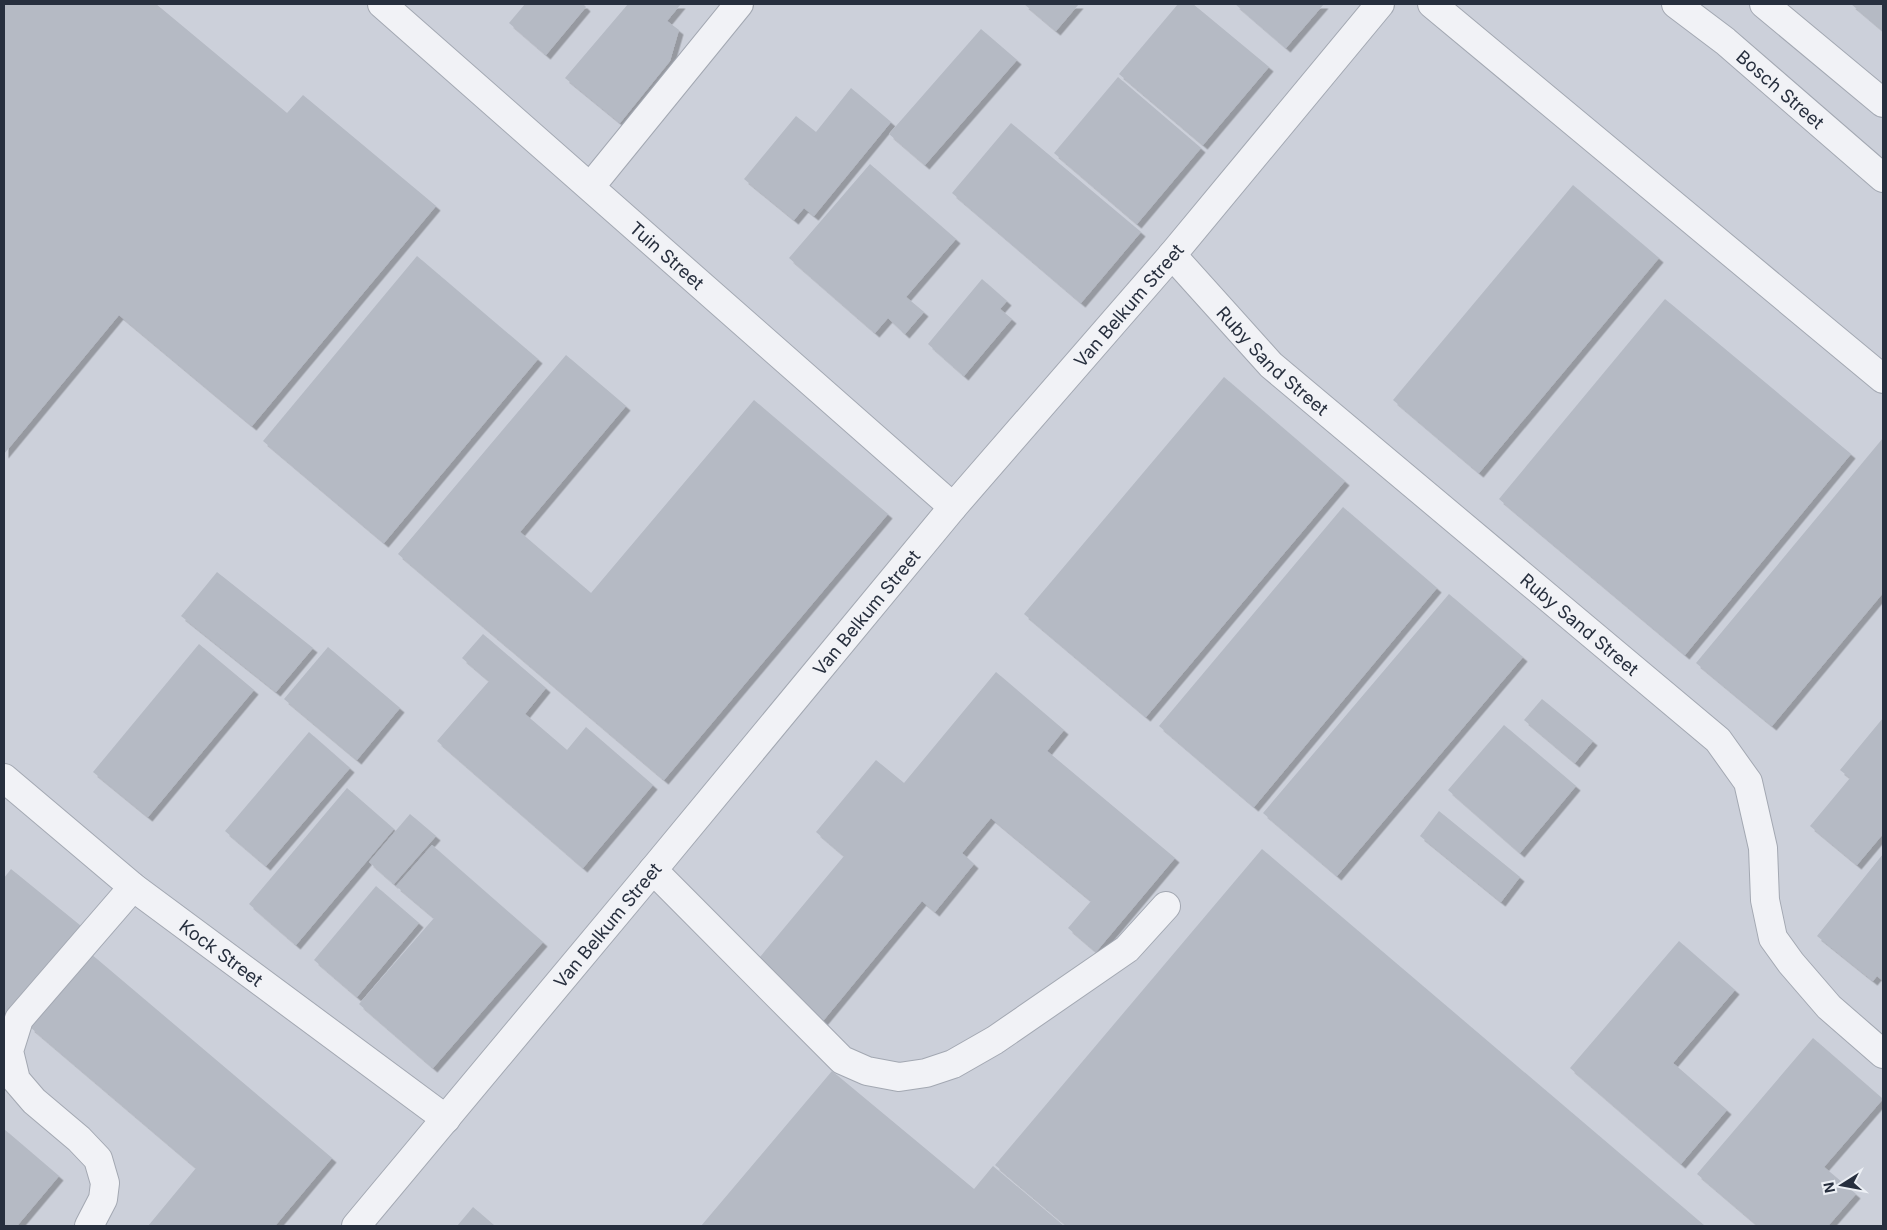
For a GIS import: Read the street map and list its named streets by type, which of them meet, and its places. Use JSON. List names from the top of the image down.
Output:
{
  "streets": {
    "street": [
      "Bosch Street",
      "Tuin Street",
      "Van Belkum Street",
      "Ruby Sand Street",
      "Kock Street"
    ]
  },
  "crossings": [
    ["Tuin Street", "Van Belkum Street"],
    ["Van Belkum Street", "Ruby Sand Street"],
    ["Van Belkum Street", "Kock Street"]
  ],
  "north": "left"
}
